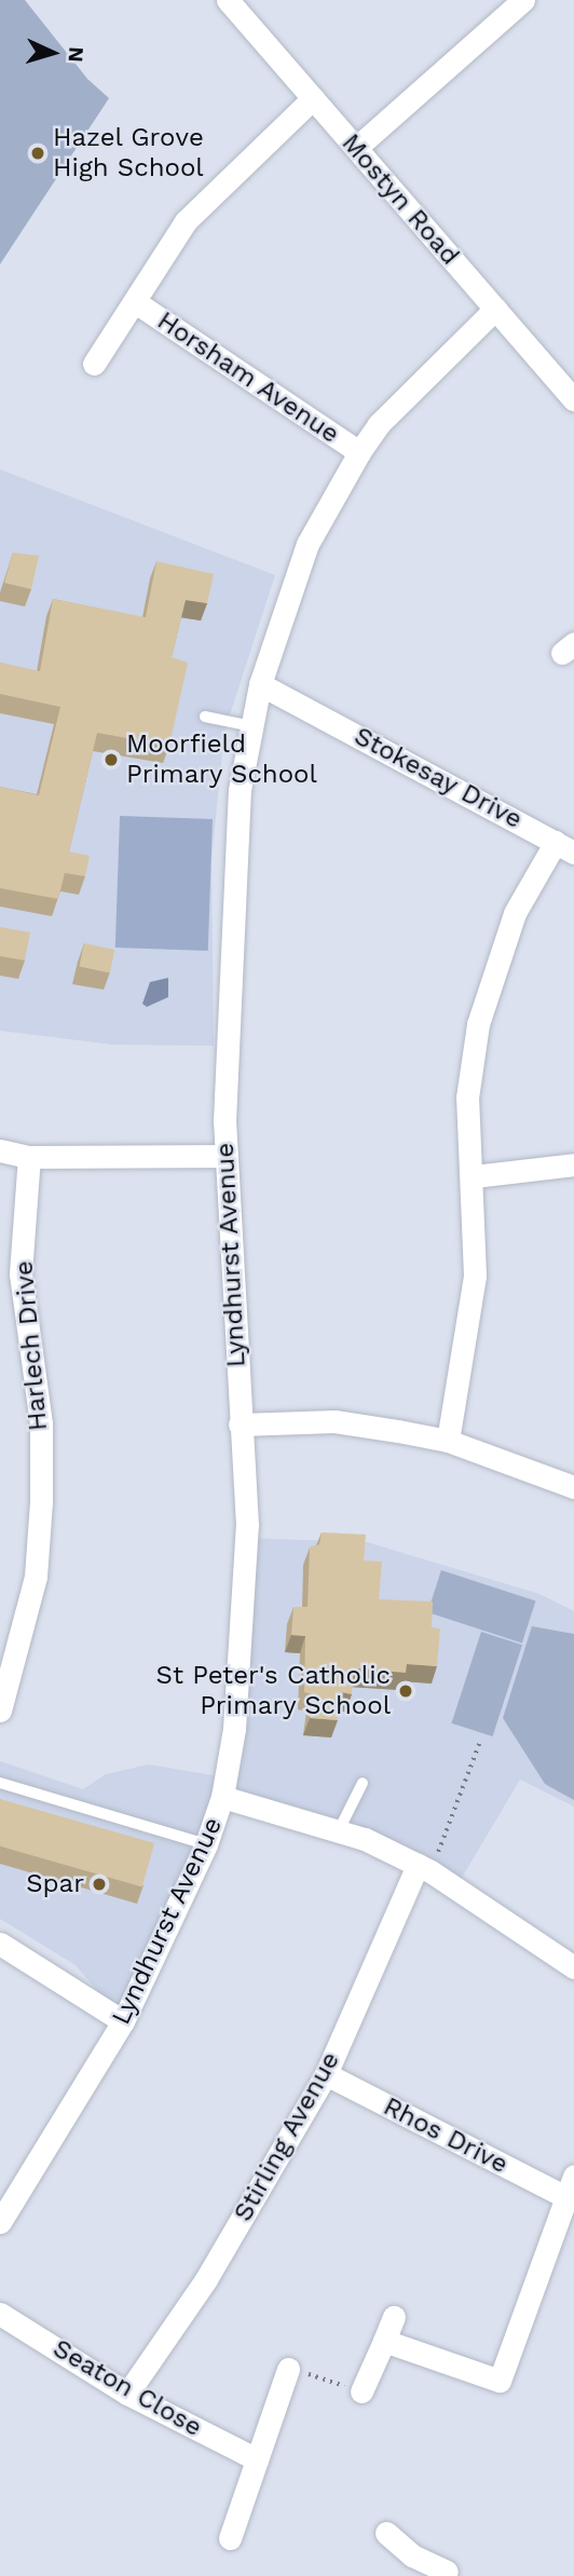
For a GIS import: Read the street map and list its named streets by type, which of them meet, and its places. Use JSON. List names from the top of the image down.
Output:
{
  "streets": {
    "street": [
      "Mostyn Road",
      "Horsham Avenue",
      "Stokesay Drive",
      "Lyndhurst Avenue",
      "Harlech Drive",
      "Rhos Drive",
      "Stirling Avenue",
      "Seaton Close"
    ]
  },
  "crossings": [
    ["Mostyn Road", "Lyndhurst Avenue"],
    ["Horsham Avenue", "Lyndhurst Avenue"],
    ["Stokesay Drive", "Lyndhurst Avenue"],
    ["Rhos Drive", "Stirling Avenue"],
    ["Stirling Avenue", "Seaton Close"]
  ],
  "places": [
    "Hazel Grove High School",
    "Moorfield Primary School",
    "St Peter's Catholic Primary School",
    "Spar"
  ],
  "north": "right"
}
